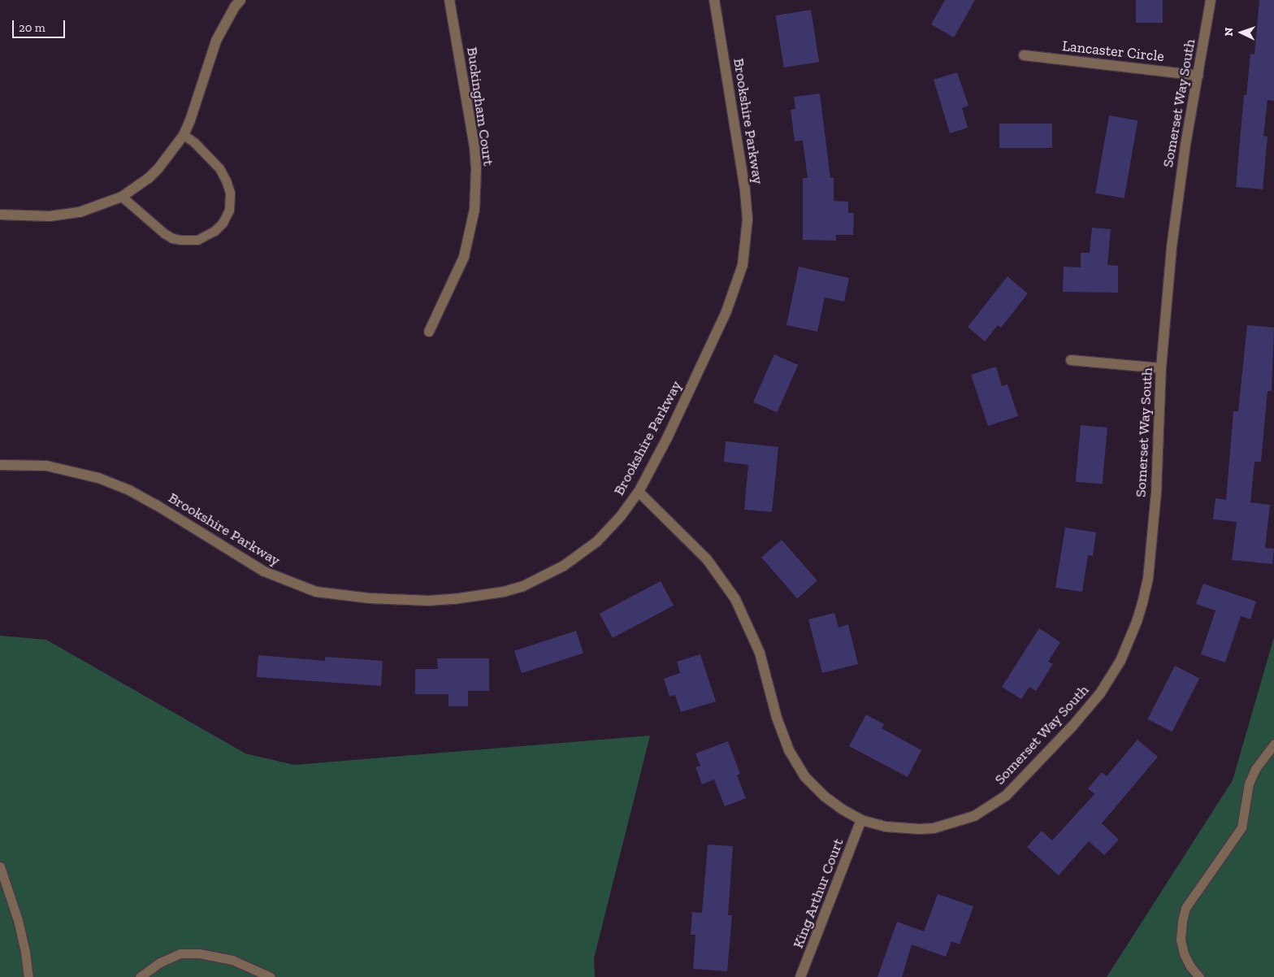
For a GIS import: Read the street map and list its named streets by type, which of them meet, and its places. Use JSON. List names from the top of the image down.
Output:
{
  "streets": {
    "street": [
      "Lancaster Circle",
      "Somerset Way South",
      "Buckingham Court",
      "Brookshire Parkway",
      "King Arthur Court"
    ]
  },
  "crossings": [
    ["Lancaster Circle", "Somerset Way South"],
    ["Somerset Way South", "Brookshire Parkway"],
    ["Somerset Way South", "King Arthur Court"]
  ],
  "scale_bar": "20 m",
  "north": "left"
}
